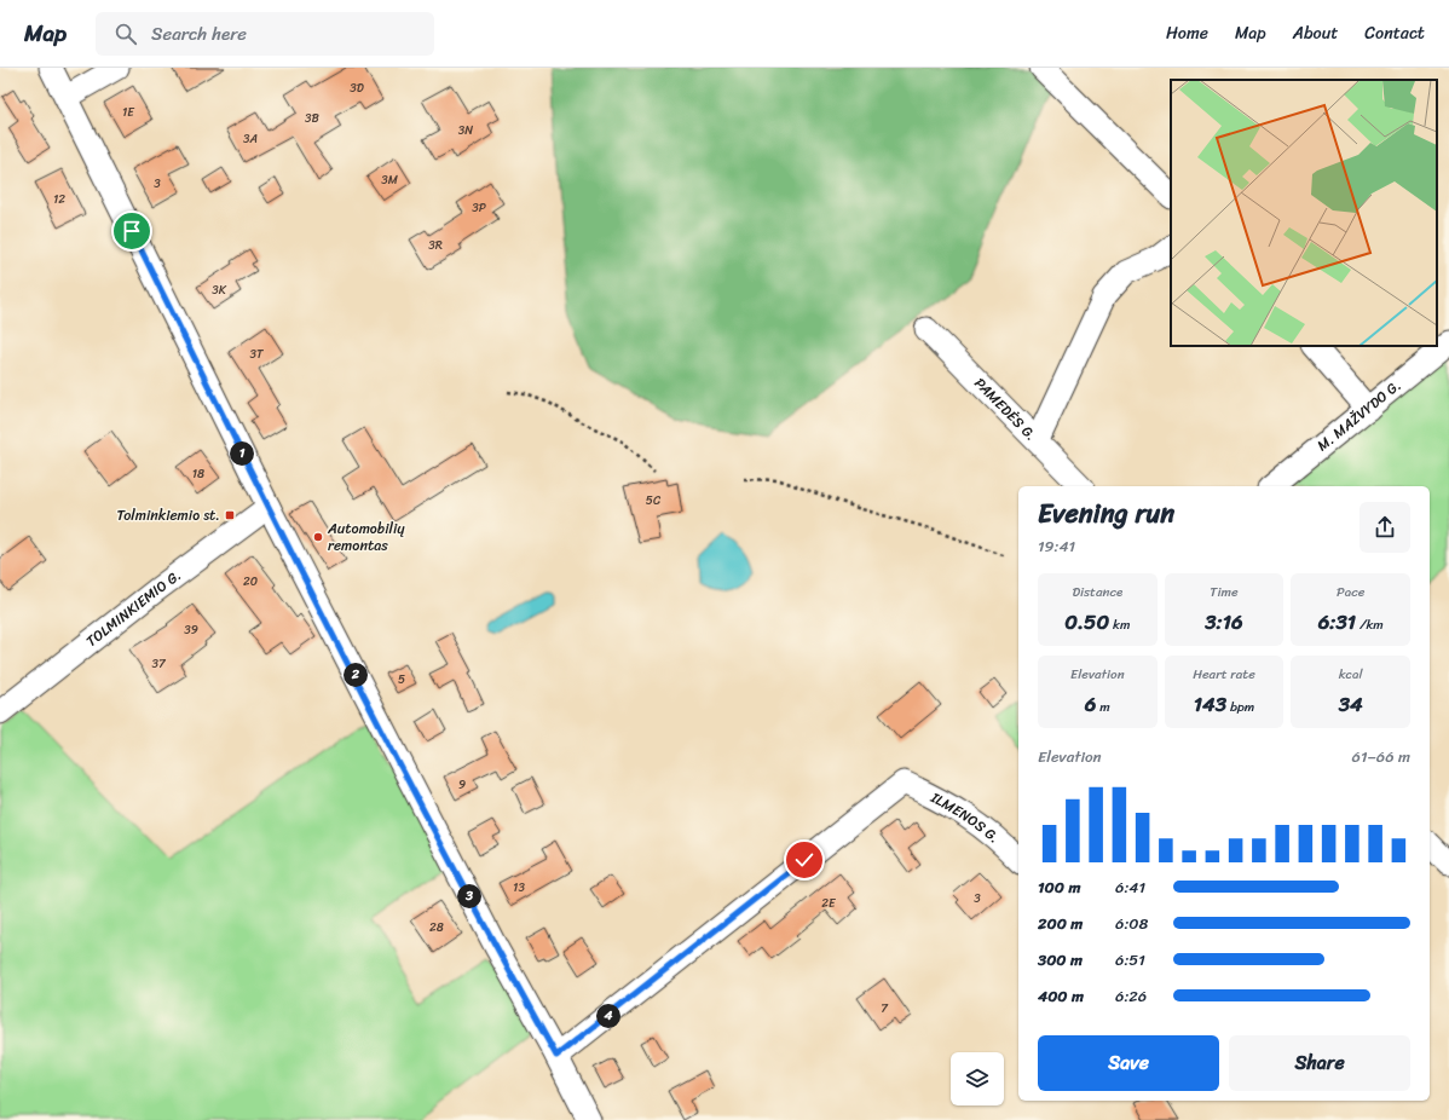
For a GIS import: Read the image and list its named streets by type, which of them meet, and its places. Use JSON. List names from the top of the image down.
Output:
{
  "streets": {
    "street": [
      "PAMEDĖS G.",
      "M. MAŽVYDO G.",
      "TOLMINKIEMIO G.",
      "ILMENOS G."
    ]
  },
  "places": {
    "transit": ["Tolminkiemio st."],
    "other": ["Automobilių remontas"]
  },
  "house_numbers": [
    "3D",
    "1E",
    "3B",
    "3N",
    "3A",
    "3M",
    "3",
    "12",
    "3P",
    "3R",
    "3K",
    "3T",
    "18",
    "5C",
    "20",
    "39",
    "37",
    "5",
    "9",
    "13",
    "3",
    "2E",
    "28",
    "7"
  ],
  "page": {
    "header": "Map",
    "search": "Search here",
    "nav": [
      "Home",
      "Map",
      "About",
      "Contact"
    ],
    "pins": [
      "1",
      "2",
      "3",
      "4"
    ],
    "heading": ["Evening run", "19:41"],
    "stats": [
      ["Distance", "0.50 km"],
      ["Time", "3:16"],
      ["Pace", "6:31 /km"],
      ["Elevation", "6 m"],
      ["Heart rate", "143 bpm"],
      ["kcal", "34"]
    ],
    "chart": ["Elevation", "61–66 m"],
    "list": [
      {
        "name": "100 m",
        "note": "6:41"
      },
      {
        "name": "200 m",
        "note": "6:08"
      },
      {
        "name": "300 m",
        "note": "6:51"
      },
      {
        "name": "400 m",
        "note": "6:26"
      }
    ],
    "buttons": ["Save", "Share"]
  }
}
